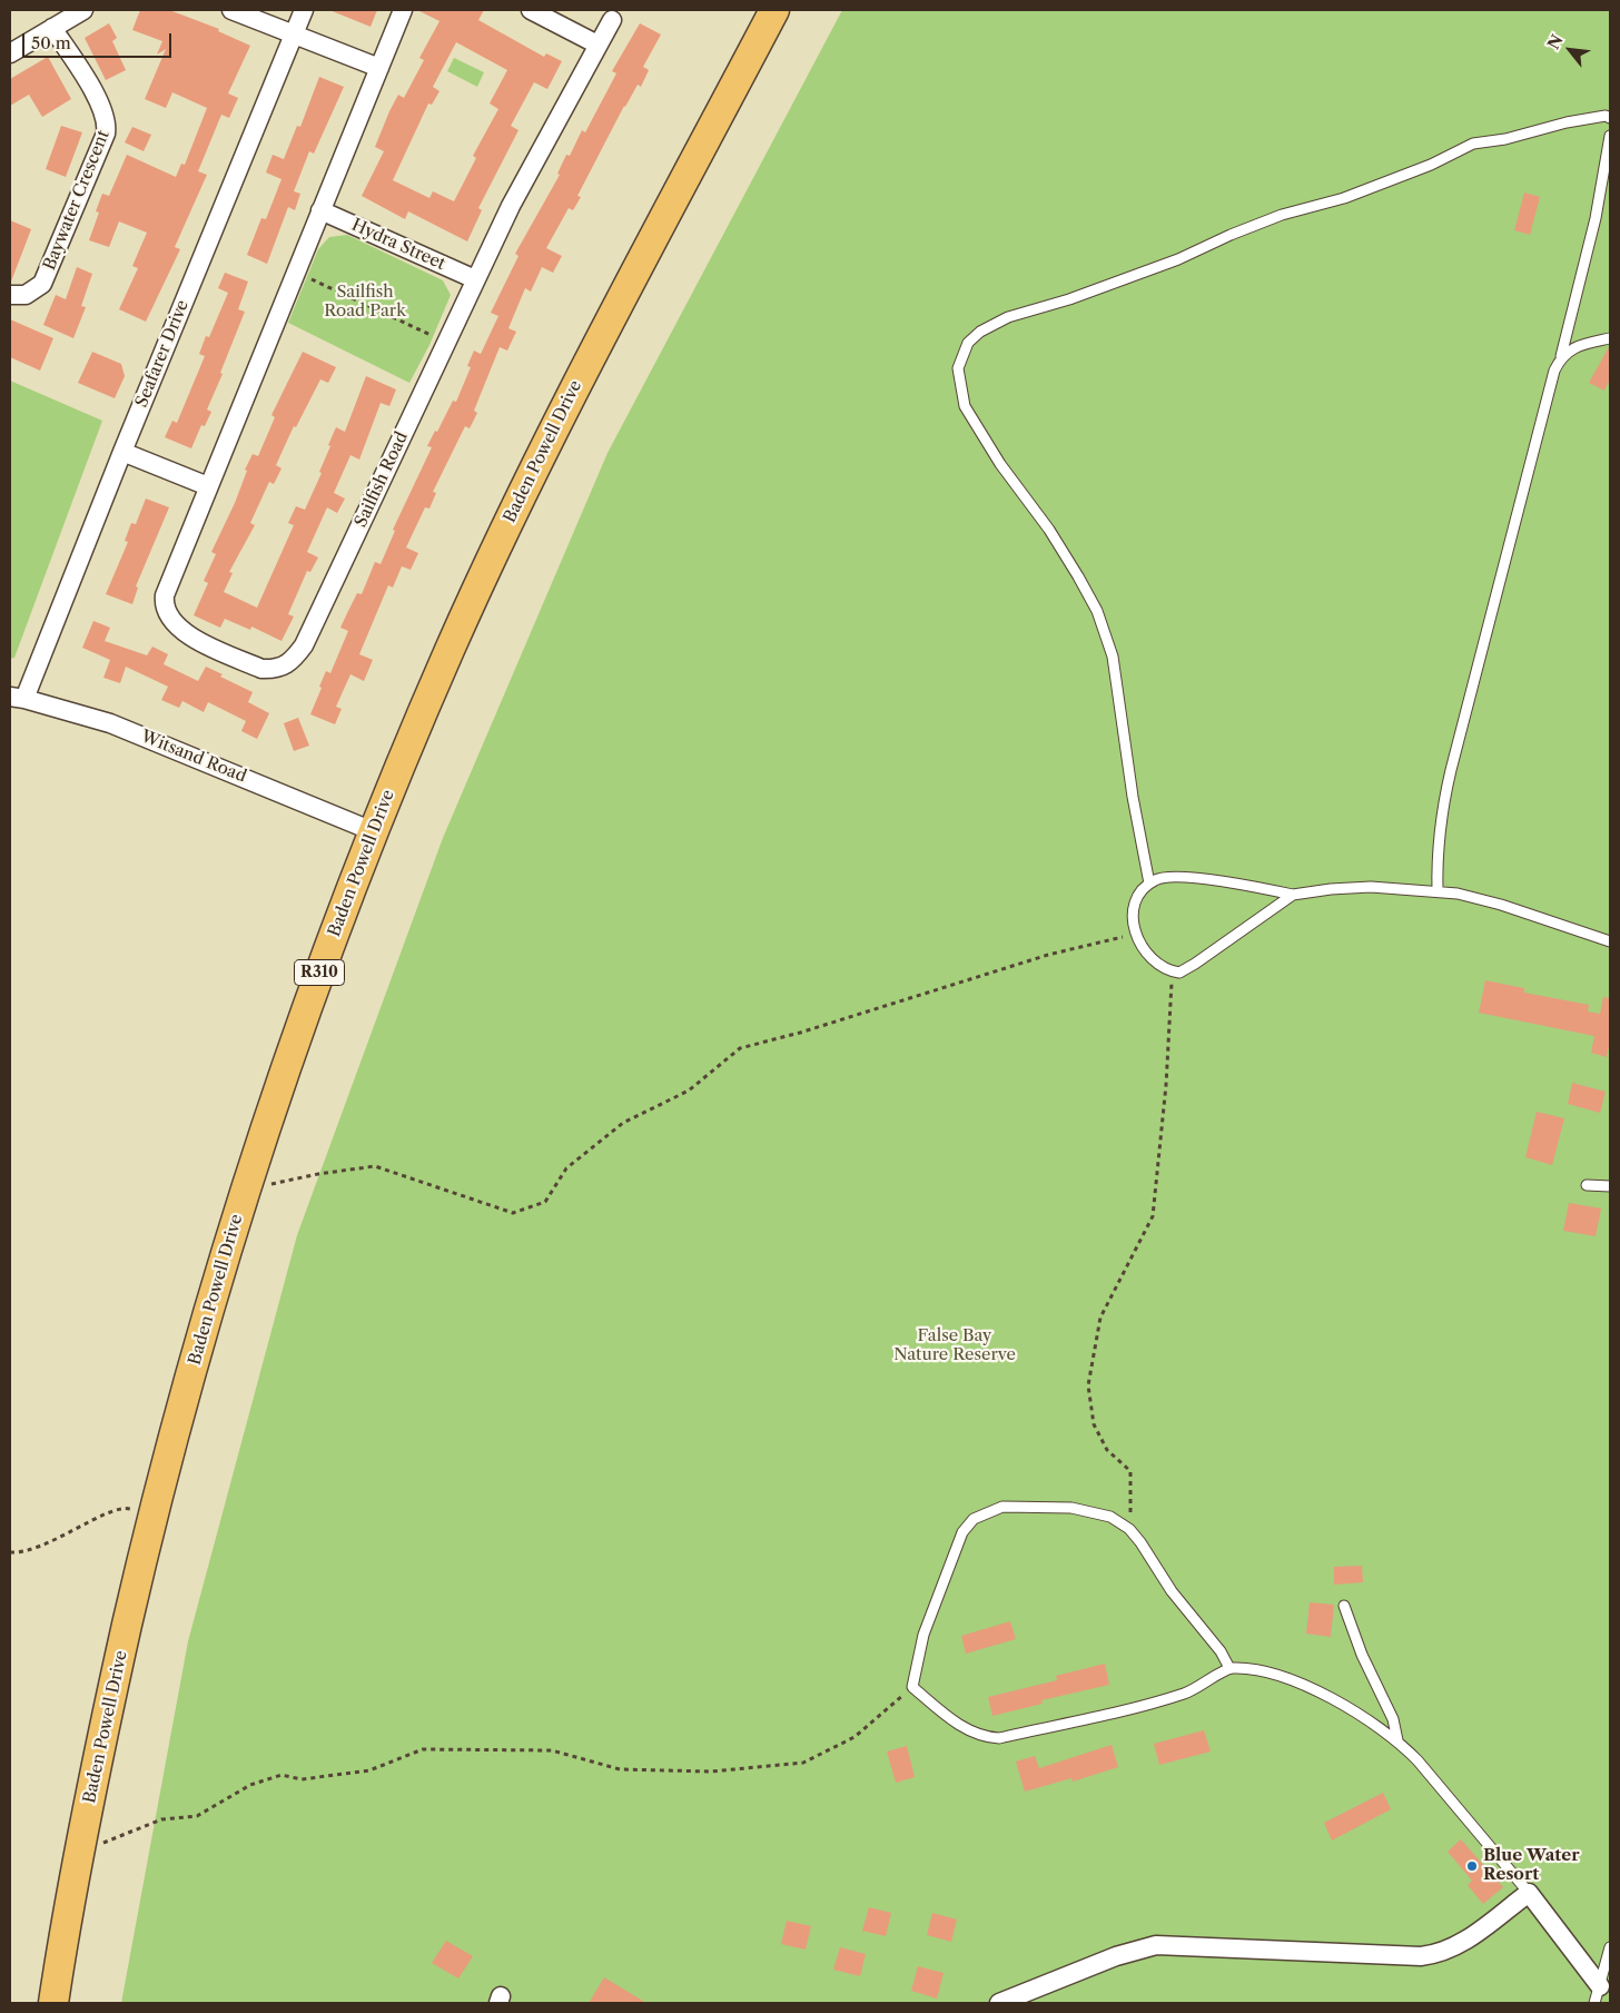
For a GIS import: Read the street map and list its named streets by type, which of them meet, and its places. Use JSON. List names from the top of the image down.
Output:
{
  "streets": {
    "main road": ["Baden Powell Drive", "R310"],
    "street": [
      "Baywater Crescent",
      "Hydra Street",
      "Seafarer Drive",
      "Sailfish Road",
      "Witsand Road"
    ]
  },
  "crossings": [
    ["Hydra Street", "Sailfish Road"],
    ["Seafarer Drive", "Witsand Road"],
    ["Baden Powell Drive", "Witsand Road"]
  ],
  "parks": ["Sailfish Road Park", "False Bay Nature Reserve"],
  "places": ["Blue Water Resort"],
  "scale_bar": "50 m",
  "north": "top left"
}
